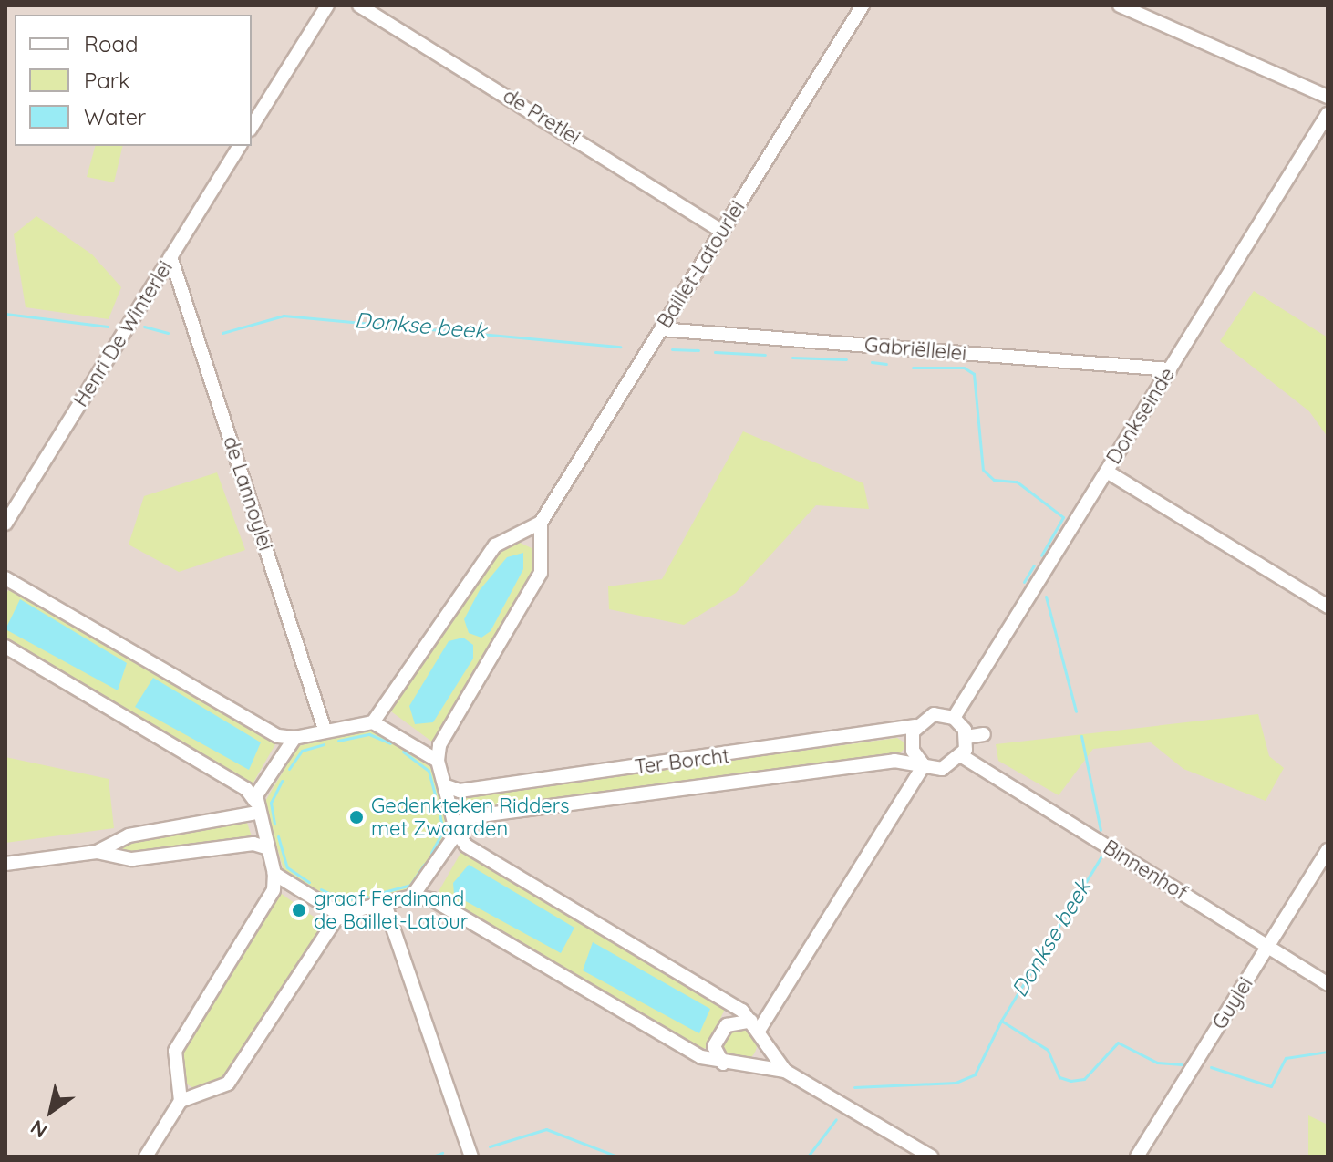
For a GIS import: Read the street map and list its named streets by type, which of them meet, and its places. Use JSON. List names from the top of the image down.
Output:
{
  "streets": {
    "street": [
      "de Pretlei",
      "Baillet-Latourlei",
      "Henri De Winterlei",
      "Gabriëllelei",
      "Donkseinde",
      "de Lannoylei",
      "Ter Borcht",
      "Binnenhof",
      "Guylei"
    ]
  },
  "crossings": [
    ["de Pretlei", "Baillet-Latourlei"],
    ["Baillet-Latourlei", "Gabriëllelei"],
    ["Henri De Winterlei", "de Lannoylei"],
    ["Gabriëllelei", "Donkseinde"],
    ["Donkseinde", "Ter Borcht"],
    ["Donkseinde", "Binnenhof"],
    ["de Lannoylei", "Ter Borcht"],
    ["Ter Borcht", "Binnenhof"],
    ["Binnenhof", "Guylei"]
  ],
  "water": ["Donkse beek"],
  "places": ["Gedenkteken Ridders met Zwaarden", "graaf Ferdinand de Baillet-Latour"],
  "legend": ["Road", "Park", "Water"],
  "north": "bottom left"
}
